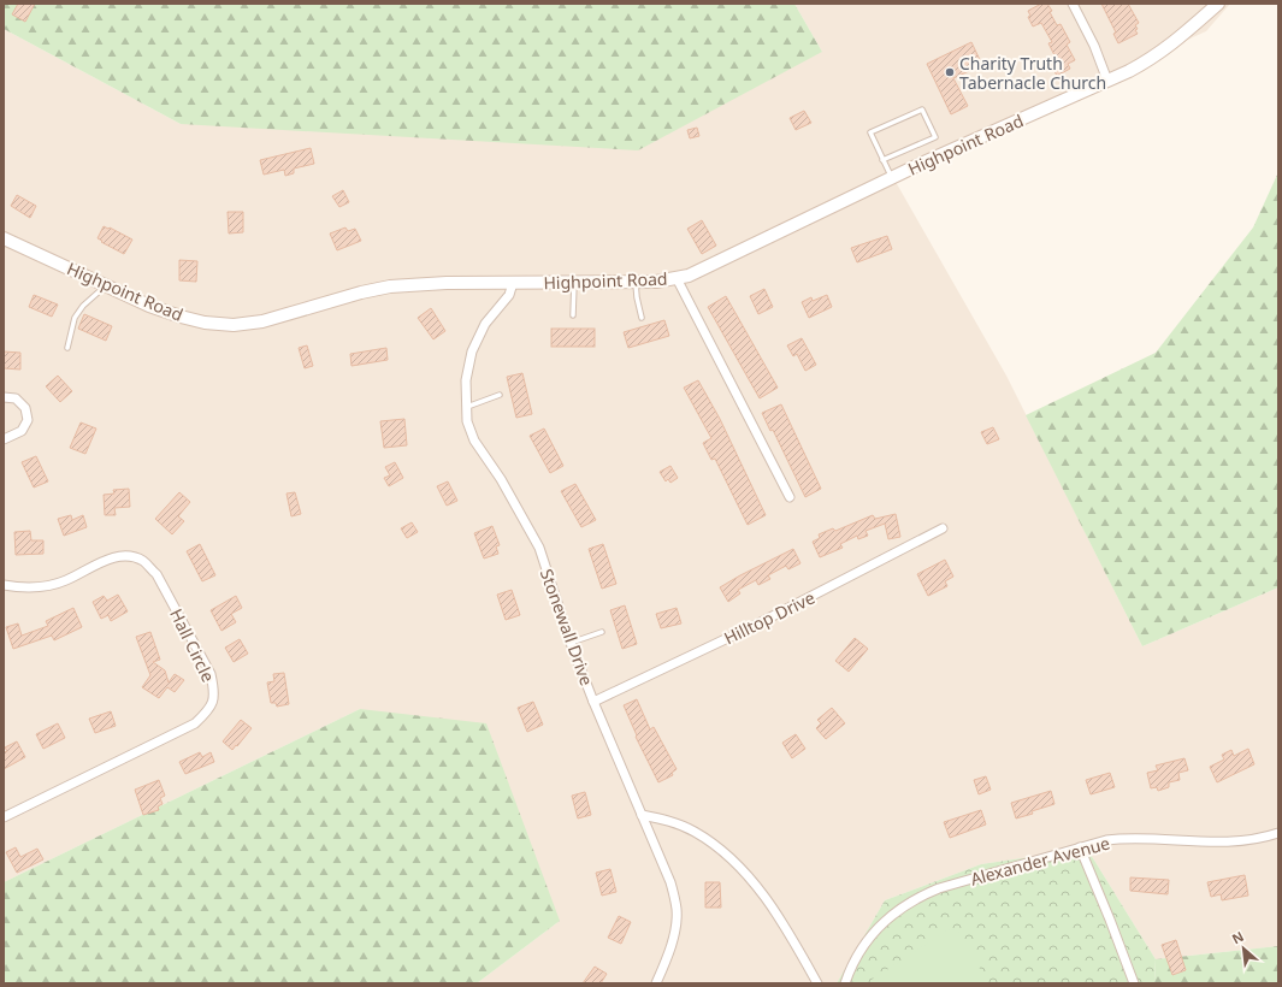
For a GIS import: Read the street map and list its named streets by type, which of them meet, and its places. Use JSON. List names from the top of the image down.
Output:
{
  "streets": {
    "street": [
      "Highpoint Road",
      "Hilltop Drive",
      "Stonewall Drive",
      "Hall Circle",
      "Alexander Avenue"
    ]
  },
  "crossings": [
    ["Highpoint Road", "Stonewall Drive"],
    ["Hilltop Drive", "Stonewall Drive"]
  ],
  "places": ["Charity Truth Tabernacle Church"],
  "north": "top left"
}
